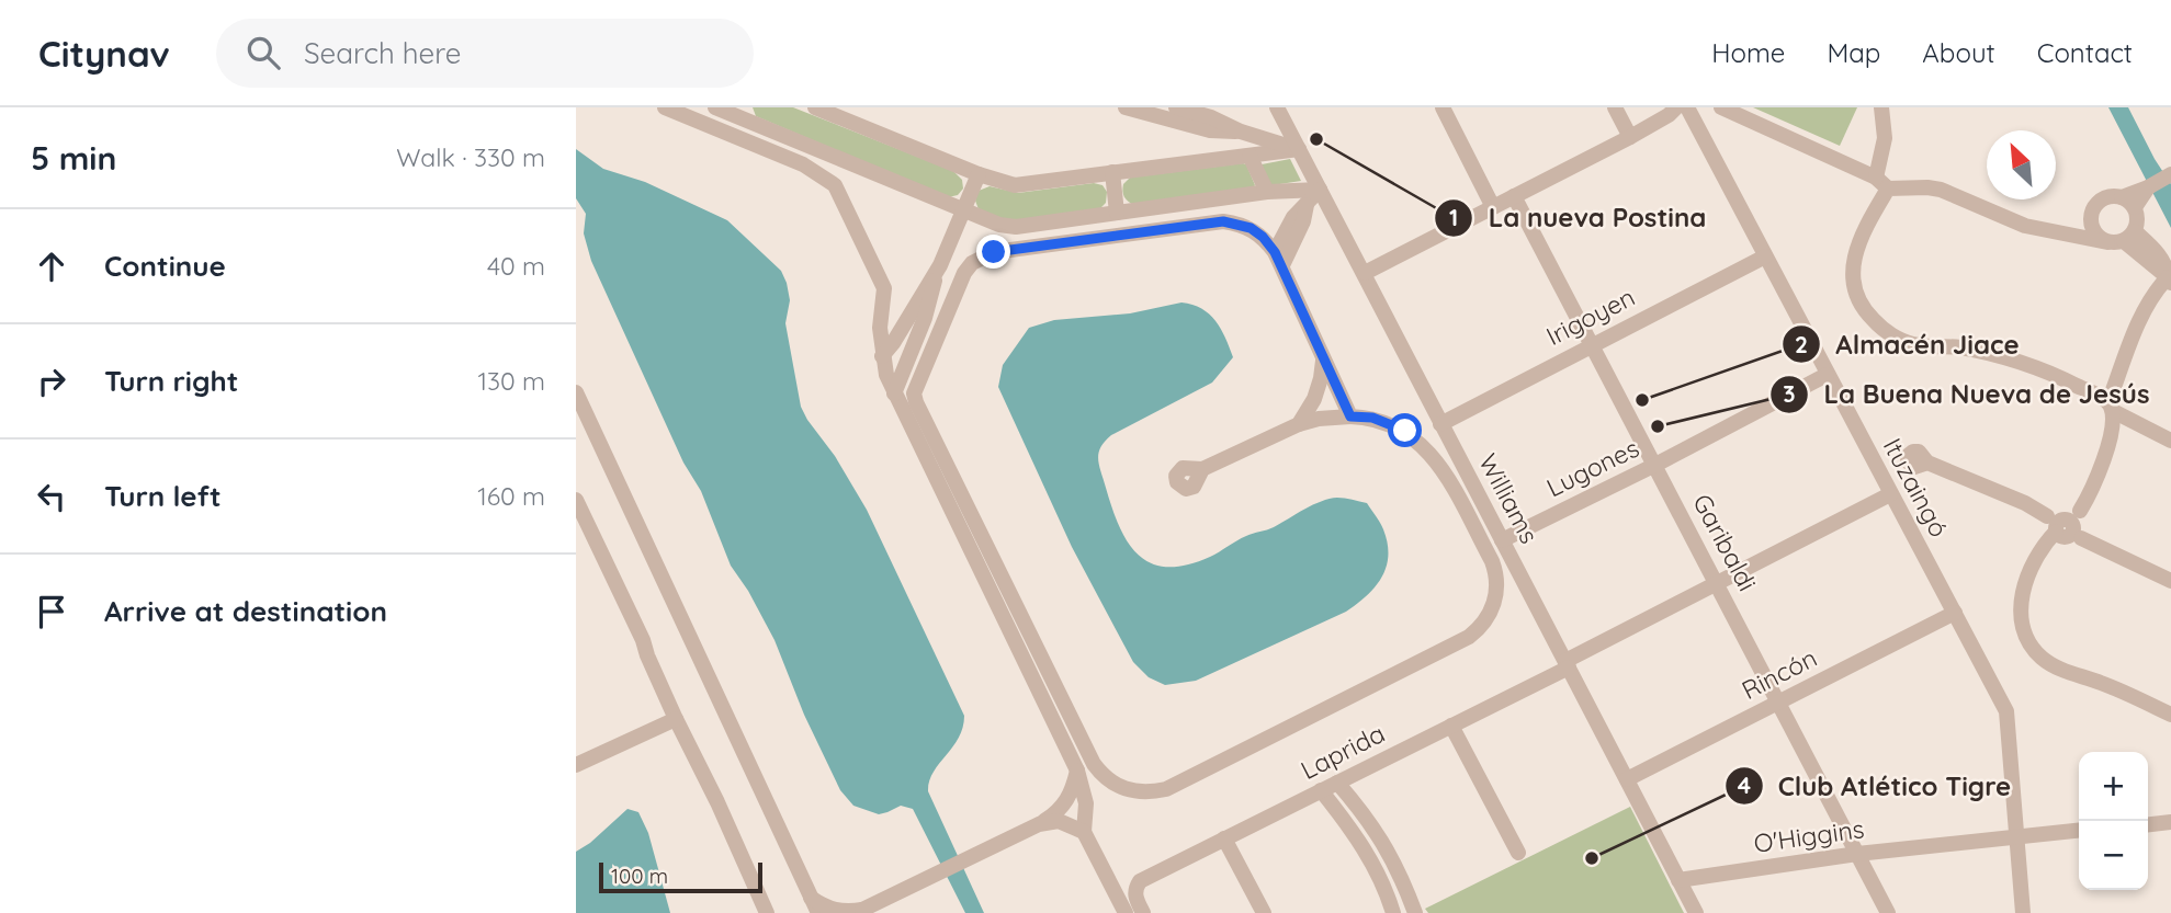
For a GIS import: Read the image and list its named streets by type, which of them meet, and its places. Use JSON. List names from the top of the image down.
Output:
{
  "streets": {
    "street": [
      "Irigoyen",
      "Lugones",
      "Ituzaingó",
      "Williams",
      "Garibaldi",
      "Rincón",
      "Laprida",
      "O'Higgins"
    ]
  },
  "crossings": [
    ["Irigoyen", "Ituzaingó"],
    ["Irigoyen", "Williams"],
    ["Irigoyen", "Garibaldi"],
    ["Lugones", "Ituzaingó"],
    ["Lugones", "Williams"],
    ["Lugones", "Garibaldi"],
    ["Ituzaingó", "Rincón"],
    ["Ituzaingó", "Laprida"],
    ["Ituzaingó", "O'Higgins"],
    ["Williams", "Rincón"],
    ["Williams", "Laprida"],
    ["Williams", "O'Higgins"],
    ["Garibaldi", "Rincón"],
    ["Garibaldi", "Laprida"],
    ["Garibaldi", "O'Higgins"]
  ],
  "places": [
    "La nueva Postina",
    "Almacén Jiace",
    "La Buena Nueva de Jesús",
    "Club Atlético Tigre"
  ],
  "scale_bar": "100 m",
  "north": "top left",
  "page": {
    "header": "Citynav",
    "search": "Search here",
    "nav": [
      "Home",
      "Map",
      "About",
      "Contact"
    ],
    "heading": ["5 min", "Walk · 330 m"],
    "list": [
      ["Continue", "40 m"],
      ["Turn right", "130 m"],
      ["Turn left", "160 m"],
      "Arrive at destination"
    ],
    "map_buttons": ["+", "−"],
    "scale": "100 m"
  }
}
